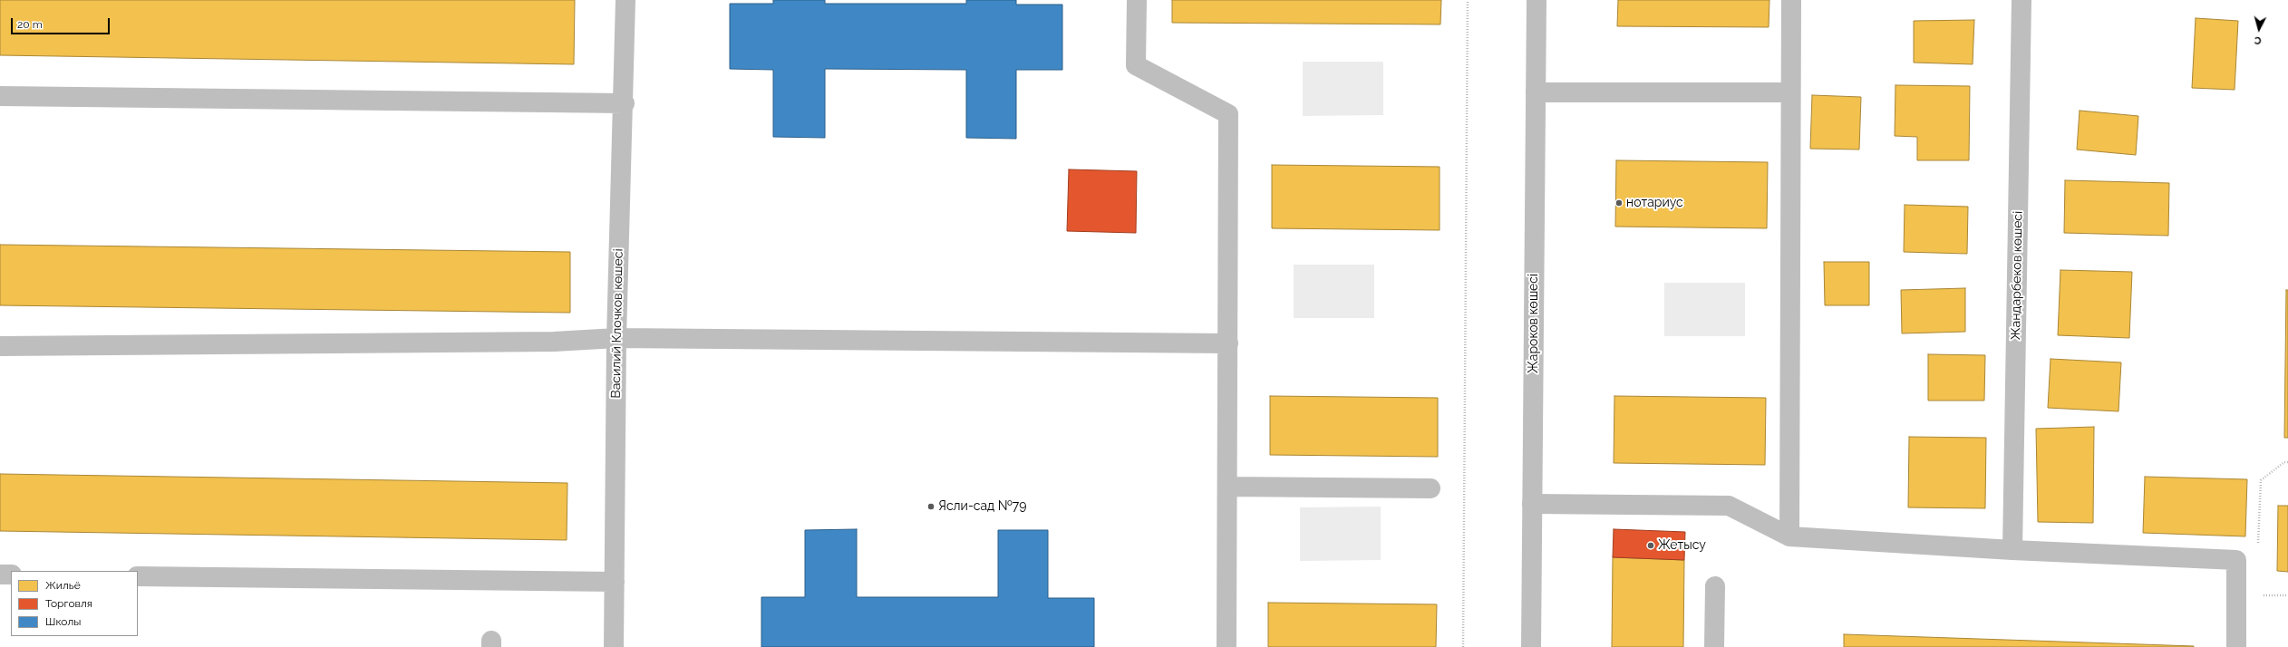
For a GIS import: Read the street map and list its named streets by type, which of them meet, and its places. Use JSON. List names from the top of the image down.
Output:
{
  "streets": {
    "street": ["Жандарбеков көшесі", "Василий Клочков көшесі", "Жароков көшесі"]
  },
  "places": ["нотариус", "Ясли-сад №79", "Жетысу"],
  "legend": ["Жильё", "Торговля", "Школы"],
  "scale_bar": "20 m",
  "north": "bottom"
}
